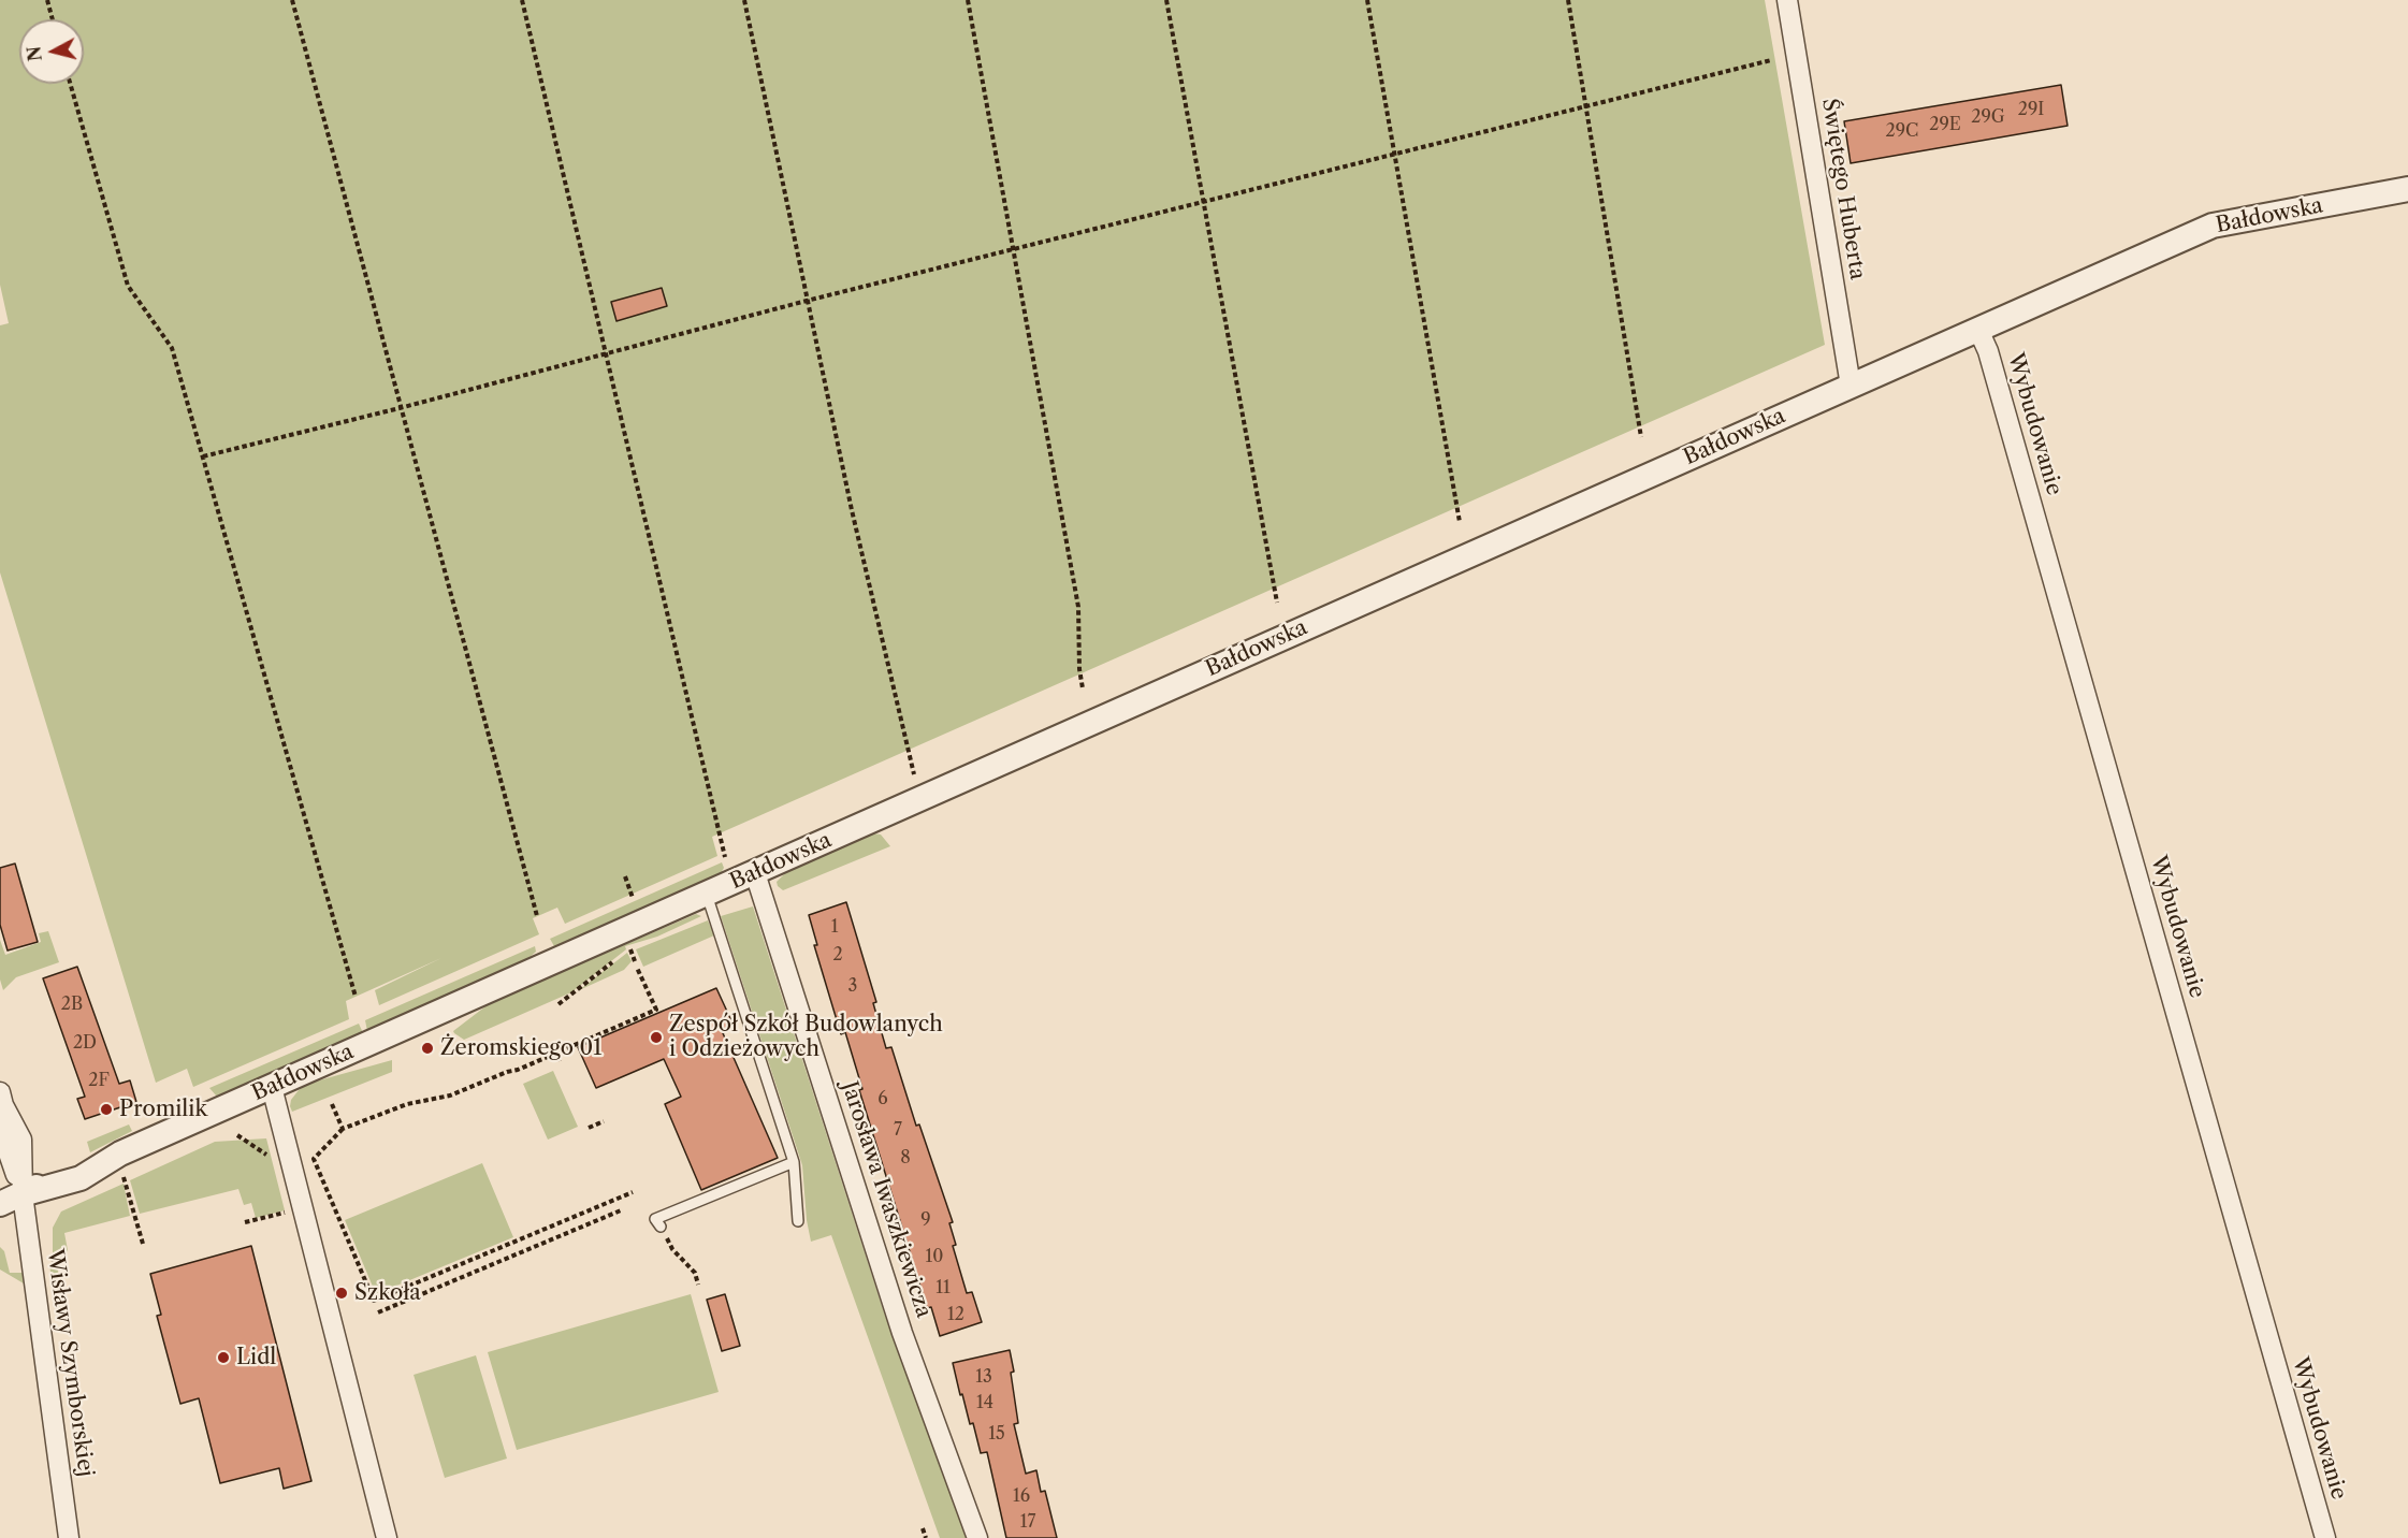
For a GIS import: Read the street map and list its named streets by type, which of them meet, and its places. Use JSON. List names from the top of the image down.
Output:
{
  "streets": {
    "street": [
      "Świętego Huberta",
      "Bałdowska",
      "Wybudowanie",
      "Jarosława Iwaszkiewicza",
      "Wisławy Szymborskiej"
    ]
  },
  "crossings": [
    ["Świętego Huberta", "Bałdowska"],
    ["Bałdowska", "Wybudowanie"],
    ["Bałdowska", "Jarosława Iwaszkiewicza"],
    ["Bałdowska", "Wisławy Szymborskiej"]
  ],
  "places": [
    "Zespół Szkół Budowlanych i Odzieżowych",
    "Żeromskiego 01",
    "Promilik",
    "Szkoła",
    "Lidl"
  ],
  "house_numbers": [
    "29I",
    "29G",
    "29E",
    "29C",
    "1",
    "2",
    "3",
    "2B",
    "2D",
    "2F",
    "6",
    "7",
    "8",
    "9",
    "10",
    "11",
    "12",
    "13",
    "14",
    "15",
    "16",
    "17"
  ],
  "north": "left"
}
